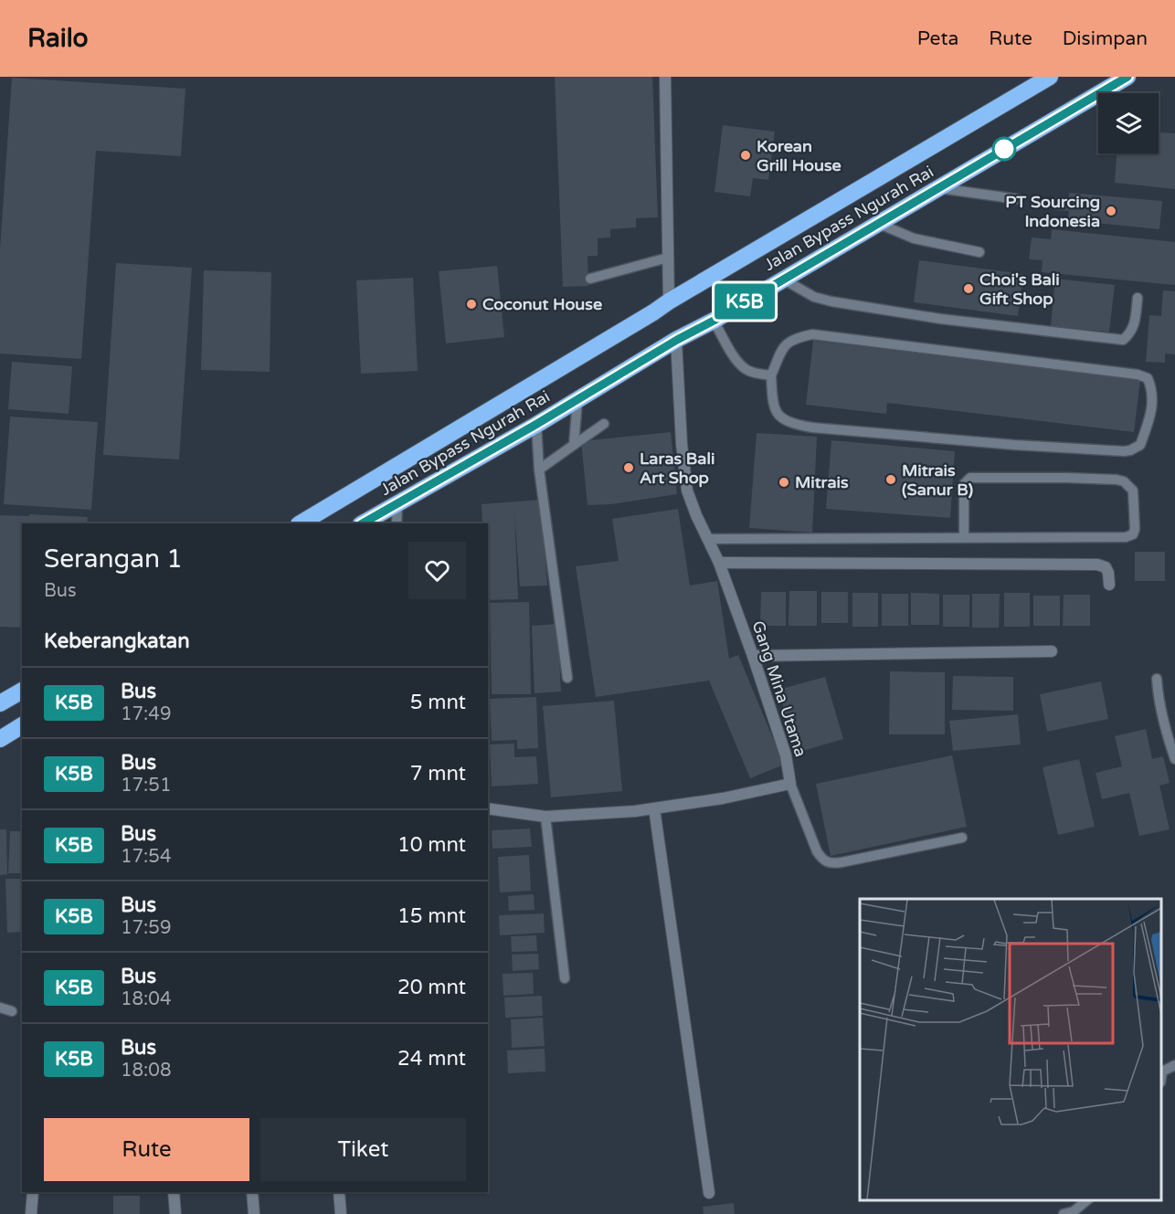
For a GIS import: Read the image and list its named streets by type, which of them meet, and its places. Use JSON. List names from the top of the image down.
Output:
{
  "streets": {
    "highway": ["Jalan Bypass Ngurah Rai"],
    "street": ["Gang Mina Utama"]
  },
  "crossings": [
    ["Jalan Bypass Ngurah Rai", "Gang Mina Utama"]
  ],
  "places": [
    "Korean Grill House",
    "PT Sourcing Indonesia",
    "Choi's Bali Gift Shop",
    "Coconut House",
    "Laras Bali Art Shop",
    "Mitrais (Sanur B)",
    "Mitrais"
  ],
  "lines": ["bus line K5B"],
  "page": {
    "header": "Railo",
    "nav": ["Peta", "Rute", "Disimpan"],
    "on_map": "K5B",
    "heading": [
      ["Serangan 1", "Bus"],
      "Keberangkatan"
    ],
    "list": [
      {
        "mark": "K5B",
        "name": "Bus",
        "note": "17:49",
        "value": "5 mnt"
      },
      {
        "mark": "K5B",
        "name": "Bus",
        "note": "17:51",
        "value": "7 mnt"
      },
      {
        "mark": "K5B",
        "name": "Bus",
        "note": "17:54",
        "value": "10 mnt"
      },
      {
        "mark": "K5B",
        "name": "Bus",
        "note": "17:59",
        "value": "15 mnt"
      },
      {
        "mark": "K5B",
        "name": "Bus",
        "note": "18:04",
        "value": "20 mnt"
      },
      {
        "mark": "K5B",
        "name": "Bus",
        "note": "18:08",
        "value": "24 mnt"
      }
    ],
    "buttons": ["Rute", "Tiket"]
  }
}
